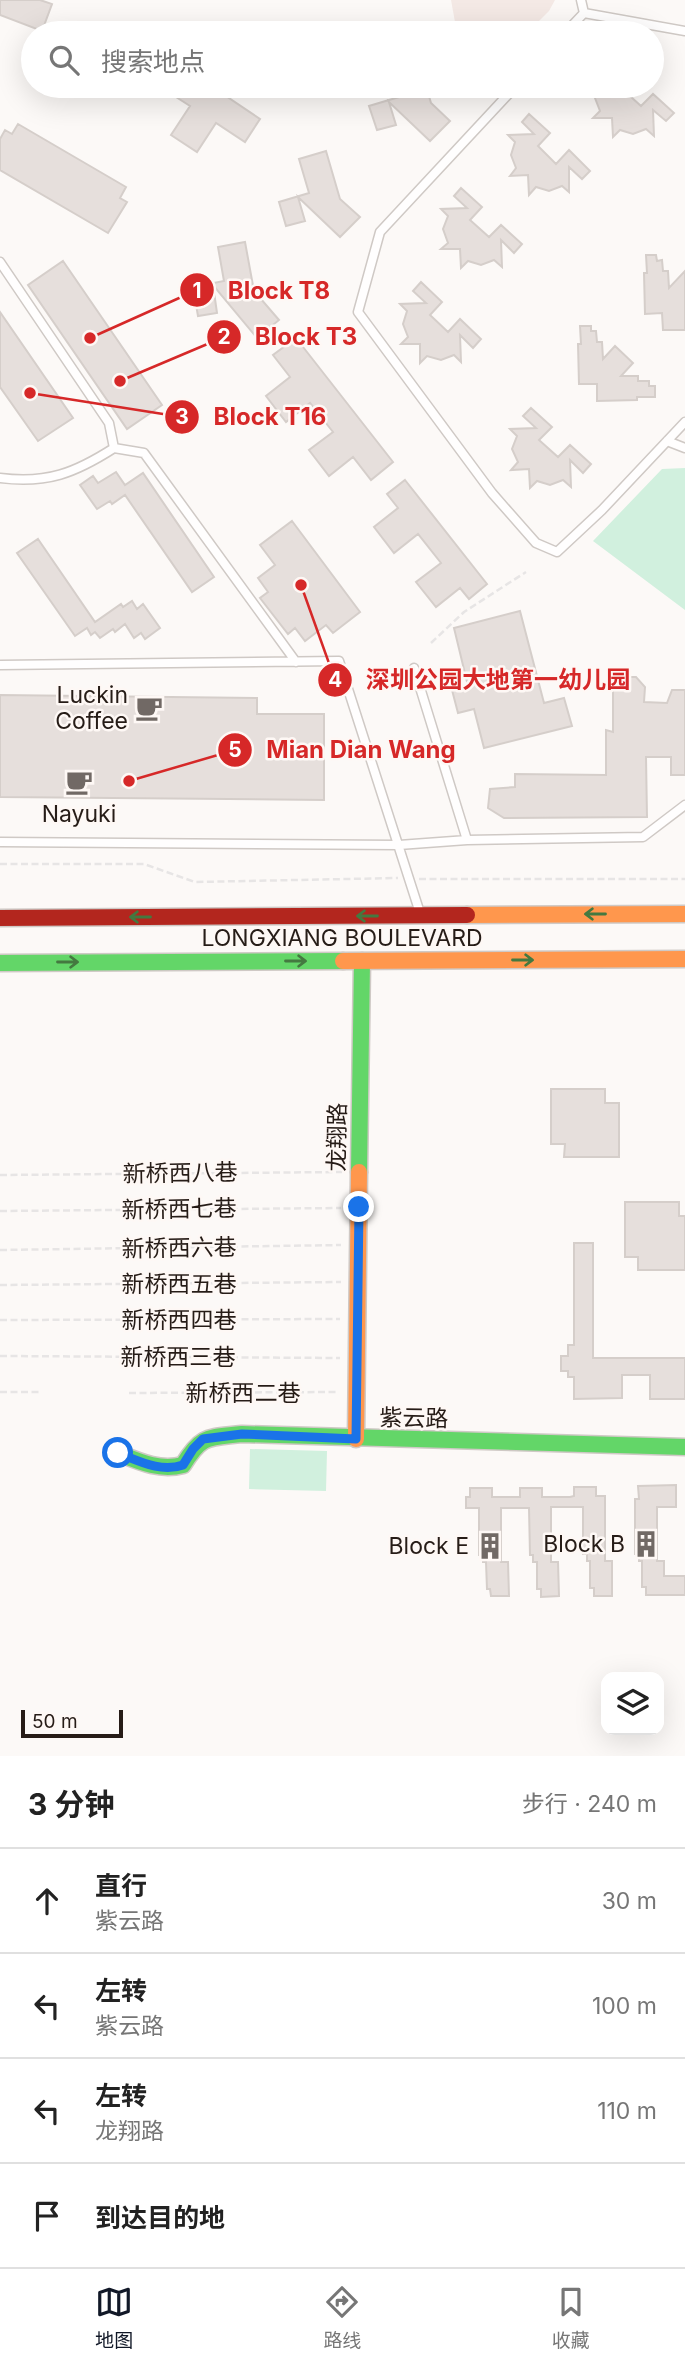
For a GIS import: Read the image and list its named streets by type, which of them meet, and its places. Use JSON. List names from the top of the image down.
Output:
{
  "streets": {
    "main road": ["LONGXIANG BOULEVARD", "龙翔路", "紫云路"],
    "path": [
      "新桥西八巷",
      "新桥西七巷",
      "新桥西六巷",
      "新桥西五巷",
      "新桥西四巷",
      "新桥西三巷",
      "新桥西二巷"
    ]
  },
  "crossings": [
    ["LONGXIANG BOULEVARD", "龙翔路"],
    ["龙翔路", "新桥西八巷"],
    ["龙翔路", "新桥西七巷"],
    ["龙翔路", "新桥西六巷"],
    ["龙翔路", "新桥西五巷"],
    ["龙翔路", "新桥西四巷"],
    ["龙翔路", "新桥西三巷"],
    ["龙翔路", "新桥西二巷"],
    ["龙翔路", "紫云路"]
  ],
  "places": {
    "other": [
      "Block T8",
      "Block T3",
      "Block T16",
      "深圳公园大地第一幼儿园",
      "Mian Dian Wang"
    ],
    "cafe": ["Luckin Coffee", "Nayuki"],
    "building": ["Block B", "Block E"]
  },
  "scale_bar": "50 m",
  "page": {
    "search": "搜索地点",
    "scale": "50 m",
    "heading": ["3 分钟", "步行 · 240 m"],
    "list": [
      ["直行", "紫云路", "30 m"],
      ["左转", "紫云路", "100 m"],
      ["左转", "龙翔路", "110 m"],
      "到达目的地"
    ],
    "nav": ["地图", "路线", "收藏"]
  }
}
